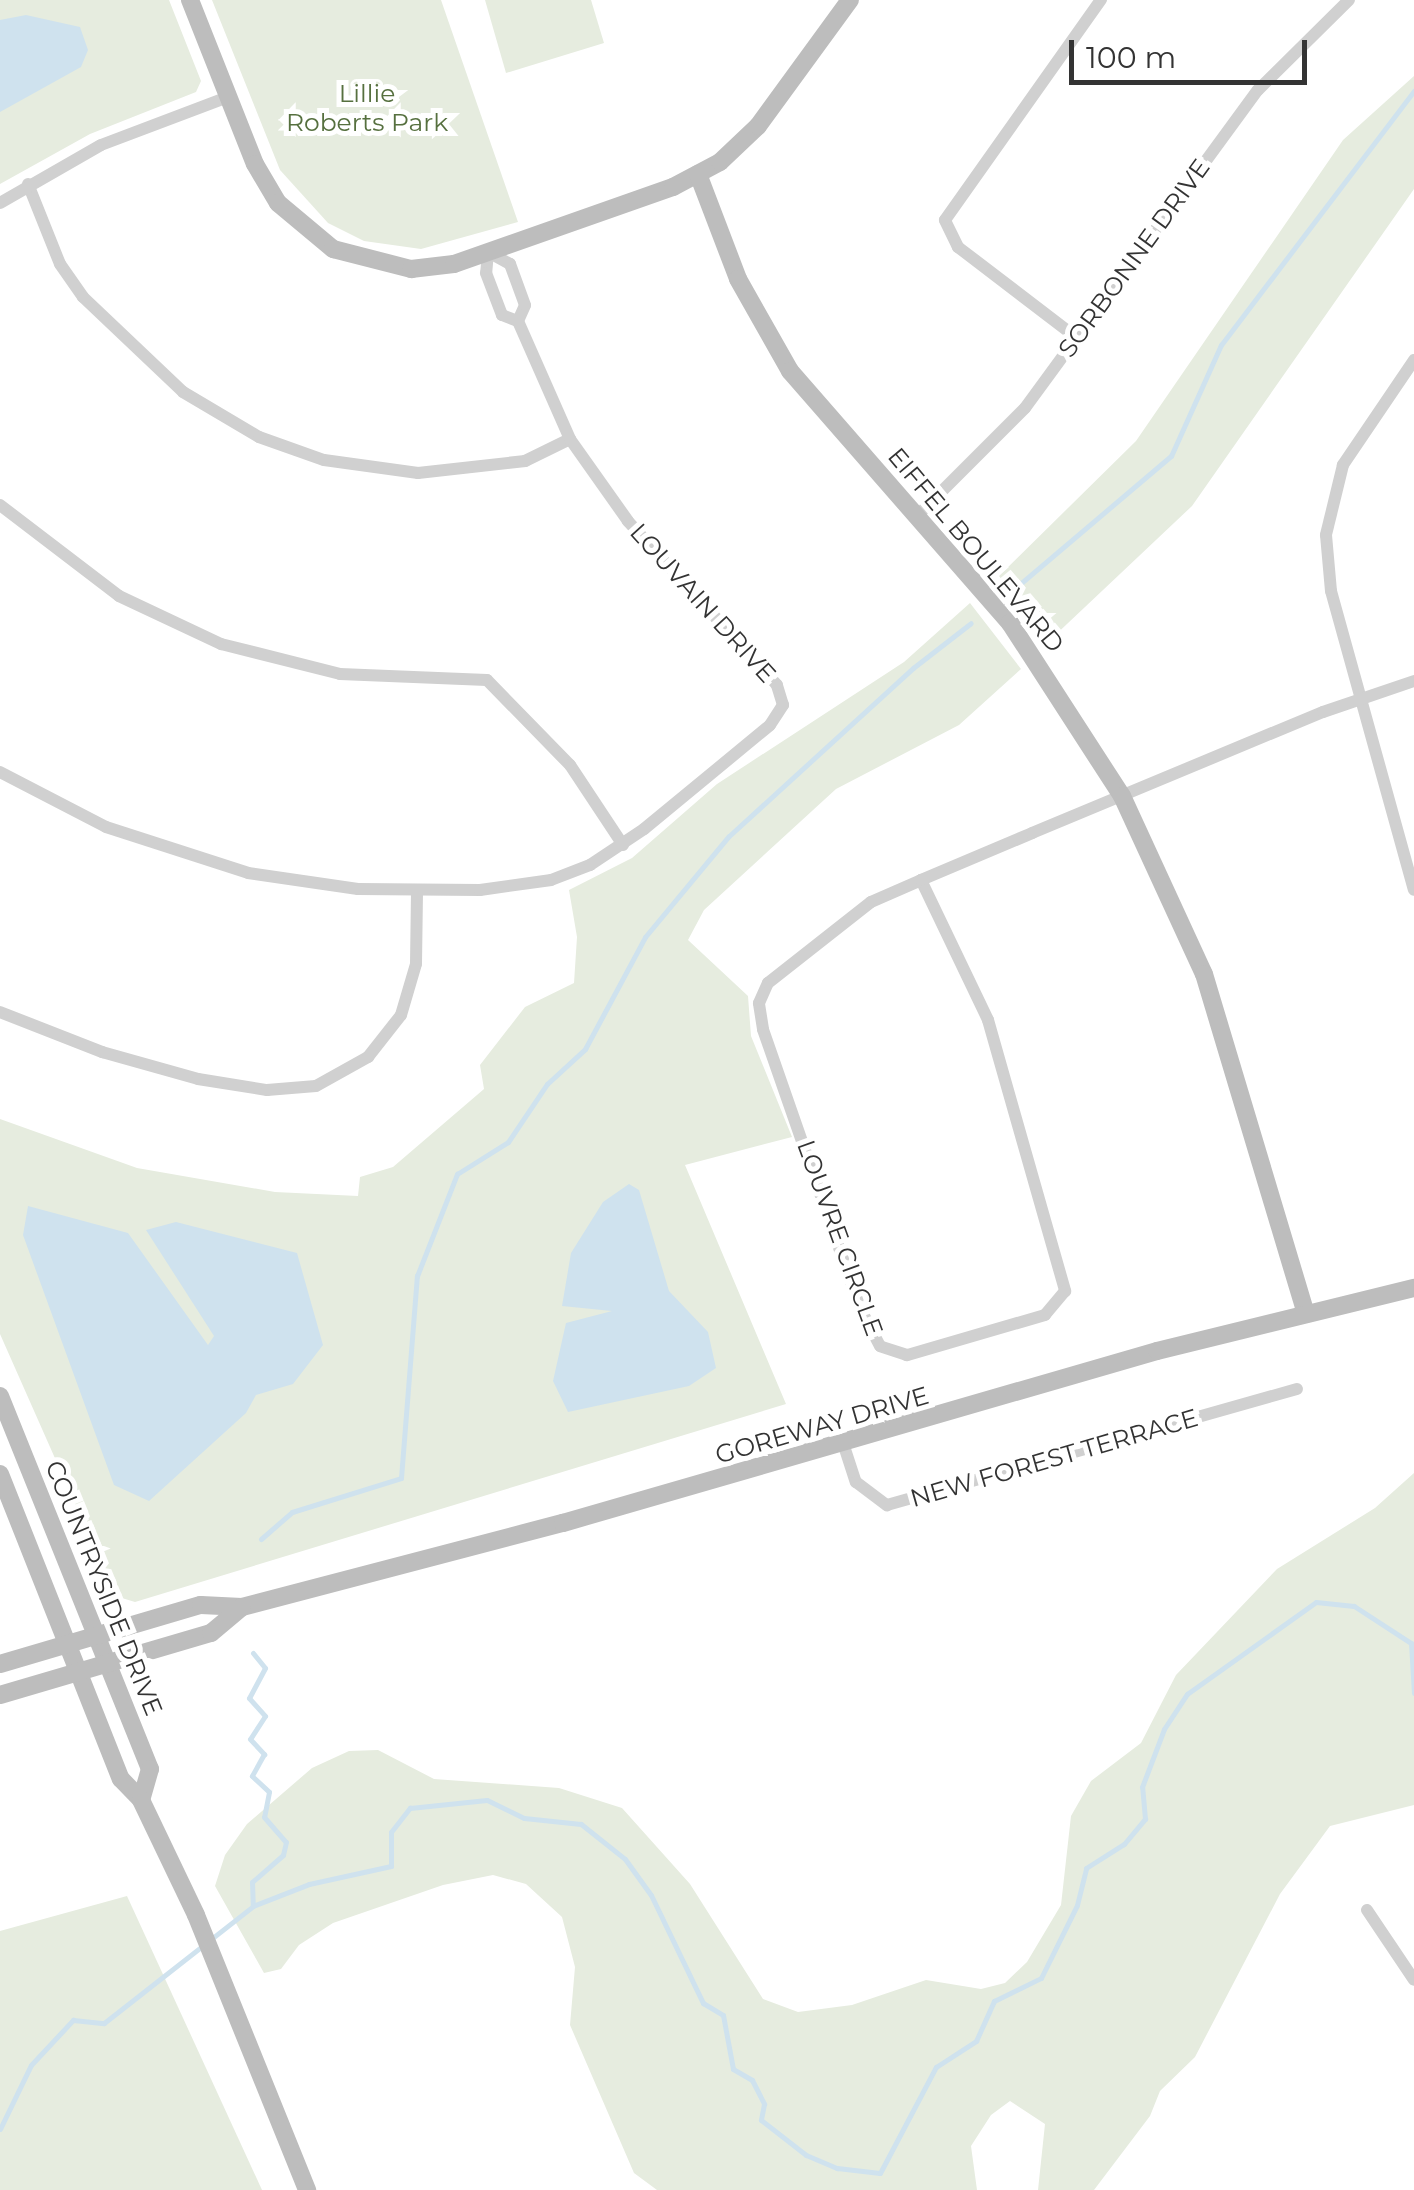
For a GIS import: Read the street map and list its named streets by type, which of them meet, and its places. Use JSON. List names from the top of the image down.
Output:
{
  "streets": {
    "street": [
      "SORBONNE DRIVE",
      "EIFFEL BOULEVARD",
      "LOUVAIN DRIVE",
      "LOUVRE CIRCLE",
      "GOREWAY DRIVE",
      "NEW FOREST TERRACE",
      "COUNTRYSIDE DRIVE"
    ]
  },
  "crossings": [
    ["SORBONNE DRIVE", "EIFFEL BOULEVARD"],
    ["EIFFEL BOULEVARD", "LOUVRE CIRCLE"],
    ["EIFFEL BOULEVARD", "GOREWAY DRIVE"],
    ["GOREWAY DRIVE", "NEW FOREST TERRACE"],
    ["GOREWAY DRIVE", "COUNTRYSIDE DRIVE"]
  ],
  "parks": ["Lillie Roberts Park"],
  "scale_bar": "100 m"
}
